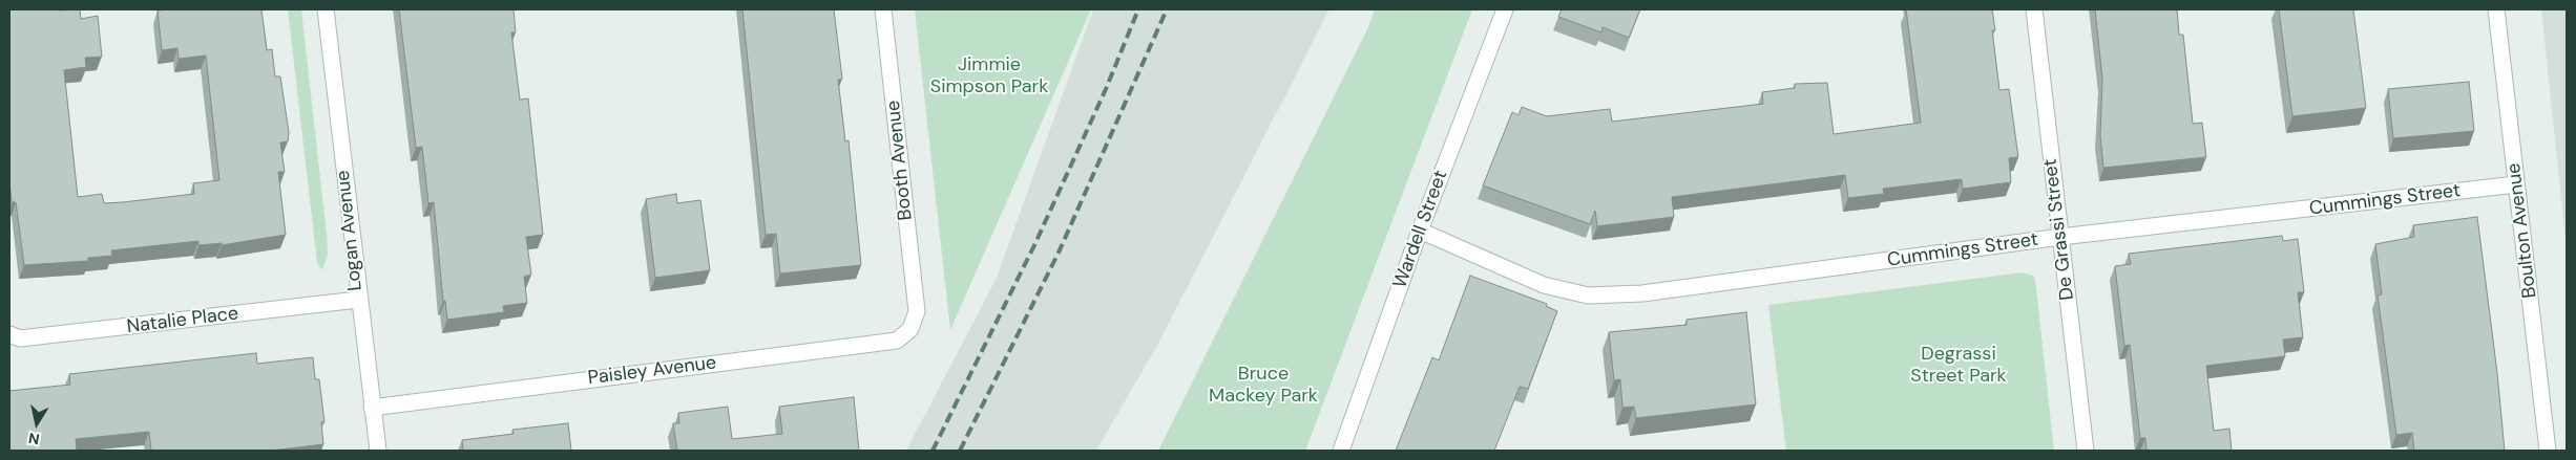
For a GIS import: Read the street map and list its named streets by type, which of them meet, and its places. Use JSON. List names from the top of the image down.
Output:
{
  "streets": {
    "street": [
      "Booth Avenue",
      "Cummings Street",
      "Wardell Street",
      "De Grassi Street",
      "Logan Avenue",
      "Boulton Avenue",
      "Natalie Place",
      "Paisley Avenue"
    ]
  },
  "crossings": [
    ["Booth Avenue", "Paisley Avenue"],
    ["Cummings Street", "Wardell Street"],
    ["Cummings Street", "De Grassi Street"],
    ["Cummings Street", "Boulton Avenue"],
    ["Logan Avenue", "Natalie Place"],
    ["Logan Avenue", "Paisley Avenue"]
  ],
  "parks": ["Jimmie Simpson Park", "Degrassi Street Park", "Bruce Mackey Park"],
  "north": "bottom"
}
